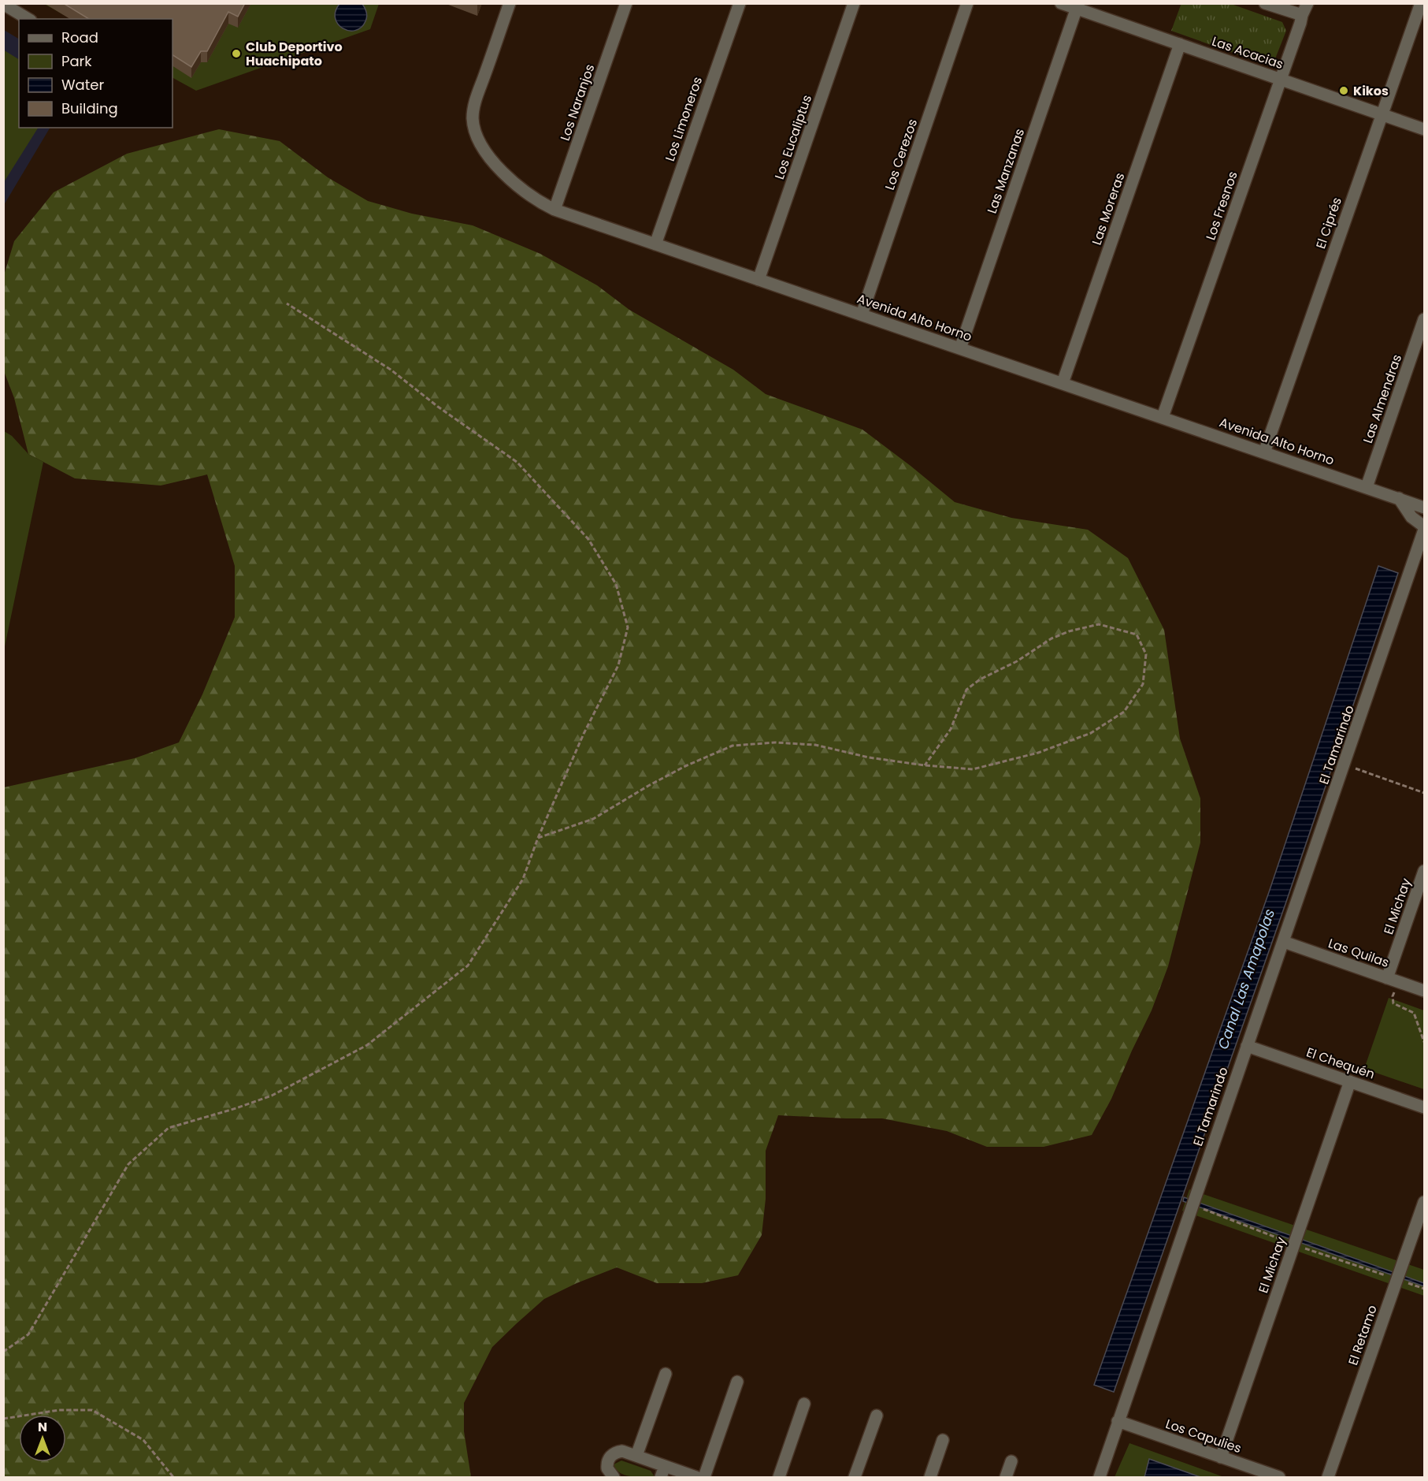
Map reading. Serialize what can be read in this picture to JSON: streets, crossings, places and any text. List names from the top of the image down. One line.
{"streets":{"street":["Las Acacias","Los Naranjos","Los Limoneros","Los Eucaliptus","Los Cerezos","Las Manzanas","Los Fresnos","Las Moreras","El Ciprés","Avenida Alto Horno","Las Almendras","El Tamarindo","El Michay","Las Quilas","El Chequén","El Retamo","Los Capulies"]},"crossings":[["Las Acacias","Las Manzanas"],["Las Acacias","Los Fresnos"],["Las Acacias","Las Moreras"],["Las Acacias","El Ciprés"],["Los Naranjos","Avenida Alto Horno"],["Los Limoneros","Avenida Alto Horno"],["Los Eucaliptus","Avenida Alto Horno"],["Los Cerezos","Avenida Alto Horno"],["Las Manzanas","Avenida Alto Horno"],["Los Fresnos","Avenida Alto Horno"],["Las Moreras","Avenida Alto Horno"],["El Ciprés","Avenida Alto Horno"],["Avenida Alto Horno","Las Almendras"],["El Tamarindo","Las Quilas"],["El Tamarindo","El Chequén"],["El Tamarindo","Los Capulies"],["El Michay","Las Quilas"],["El Michay","El Chequén"],["El Michay","Los Capulies"]],"water":["Canal Las Amapolas"],"places":["Club Deportivo Huachipato","Kikos"],"legend":["Road","Park","Water","Building"],"north":"top"}
